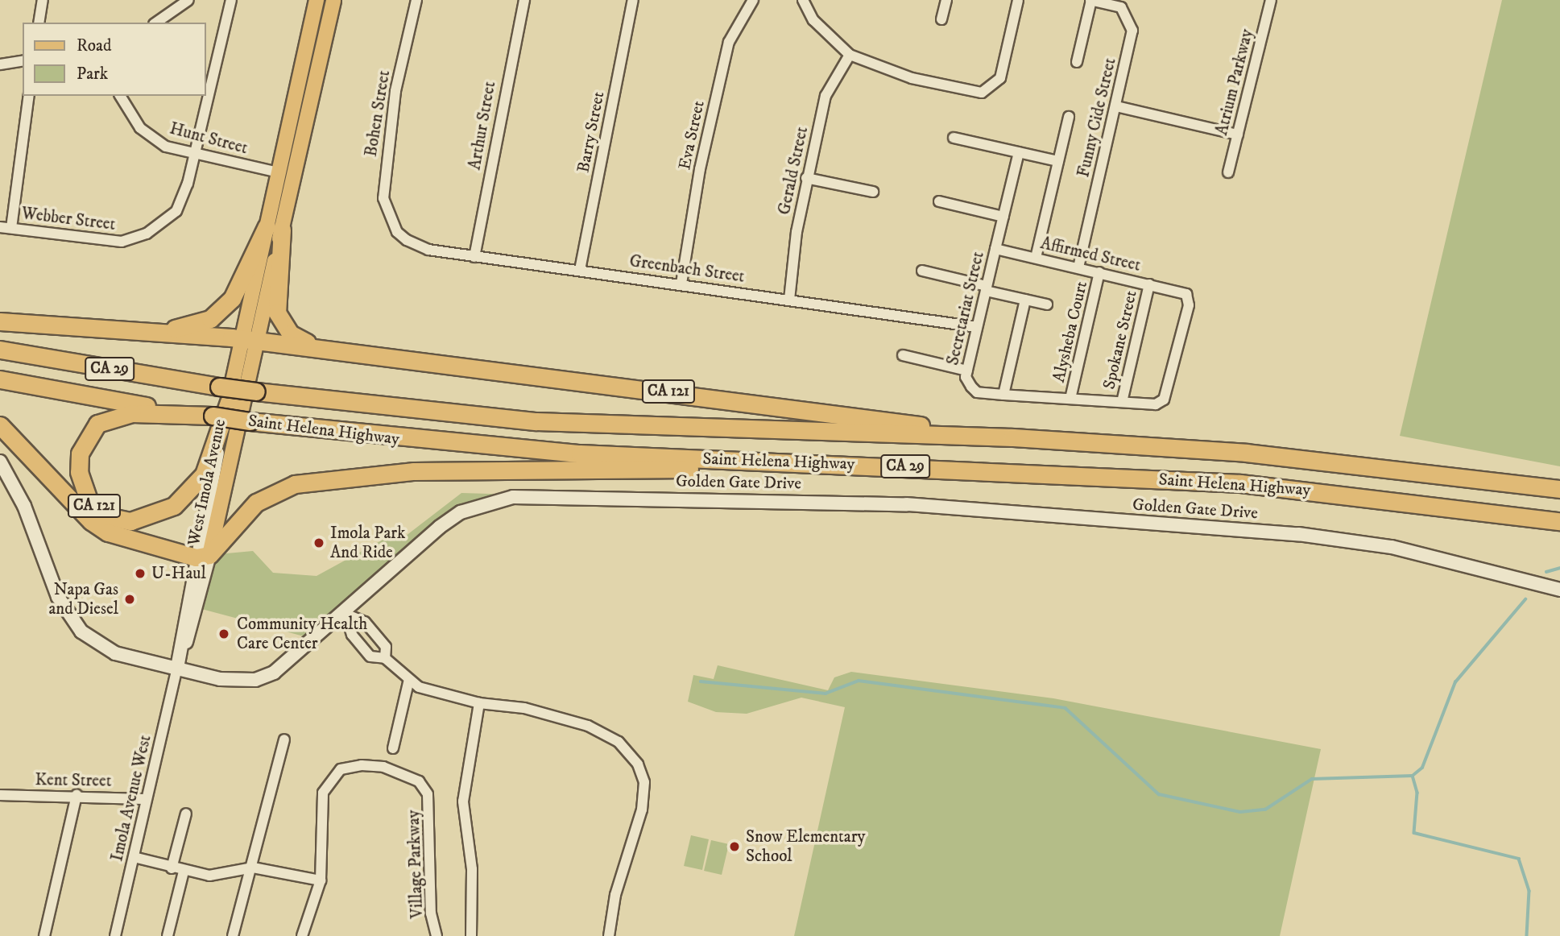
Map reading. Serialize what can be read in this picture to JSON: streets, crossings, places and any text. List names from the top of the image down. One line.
{"streets":{"highway":["CA 29","CA 121","Saint Helena Highway"],"main road":["West Imola Avenue"],"street":["Atrium Parkway","Bohen Street","Funny Cide Street","Arthur Street","Barry Street","Eva Street","Hunt Street","Gerald Street","Webber Street","Affirmed Street","Greenbach Street","Secretariat Street","Alysheba Court","Spokane Street","Golden Gate Drive","Kent Street","Imola Avenue West","Village Parkway"]},"crossings":[["Bohen Street","Greenbach Street"],["Funny Cide Street","Affirmed Street"],["Arthur Street","Greenbach Street"],["Barry Street","Greenbach Street"],["Eva Street","Greenbach Street"],["Hunt Street","Webber Street"],["Hunt Street","West Imola Avenue"],["Gerald Street","Greenbach Street"],["Affirmed Street","Secretariat Street"],["Affirmed Street","Alysheba Court"],["Affirmed Street","Spokane Street"],["Greenbach Street","Secretariat Street"],["Secretariat Street","Alysheba Court"],["Secretariat Street","Spokane Street"],["CA 121","Saint Helena Highway"],["CA 121","West Imola Avenue"],["West Imola Avenue","Golden Gate Drive"],["West Imola Avenue","Imola Avenue West"],["Golden Gate Drive","Imola Avenue West"],["Kent Street","Imola Avenue West"]],"places":["Imola Park And Ride","U-Haul","Napa Gas and Diesel","Community Health Care Center","Snow Elementary School"],"legend":["Road","Park"]}
